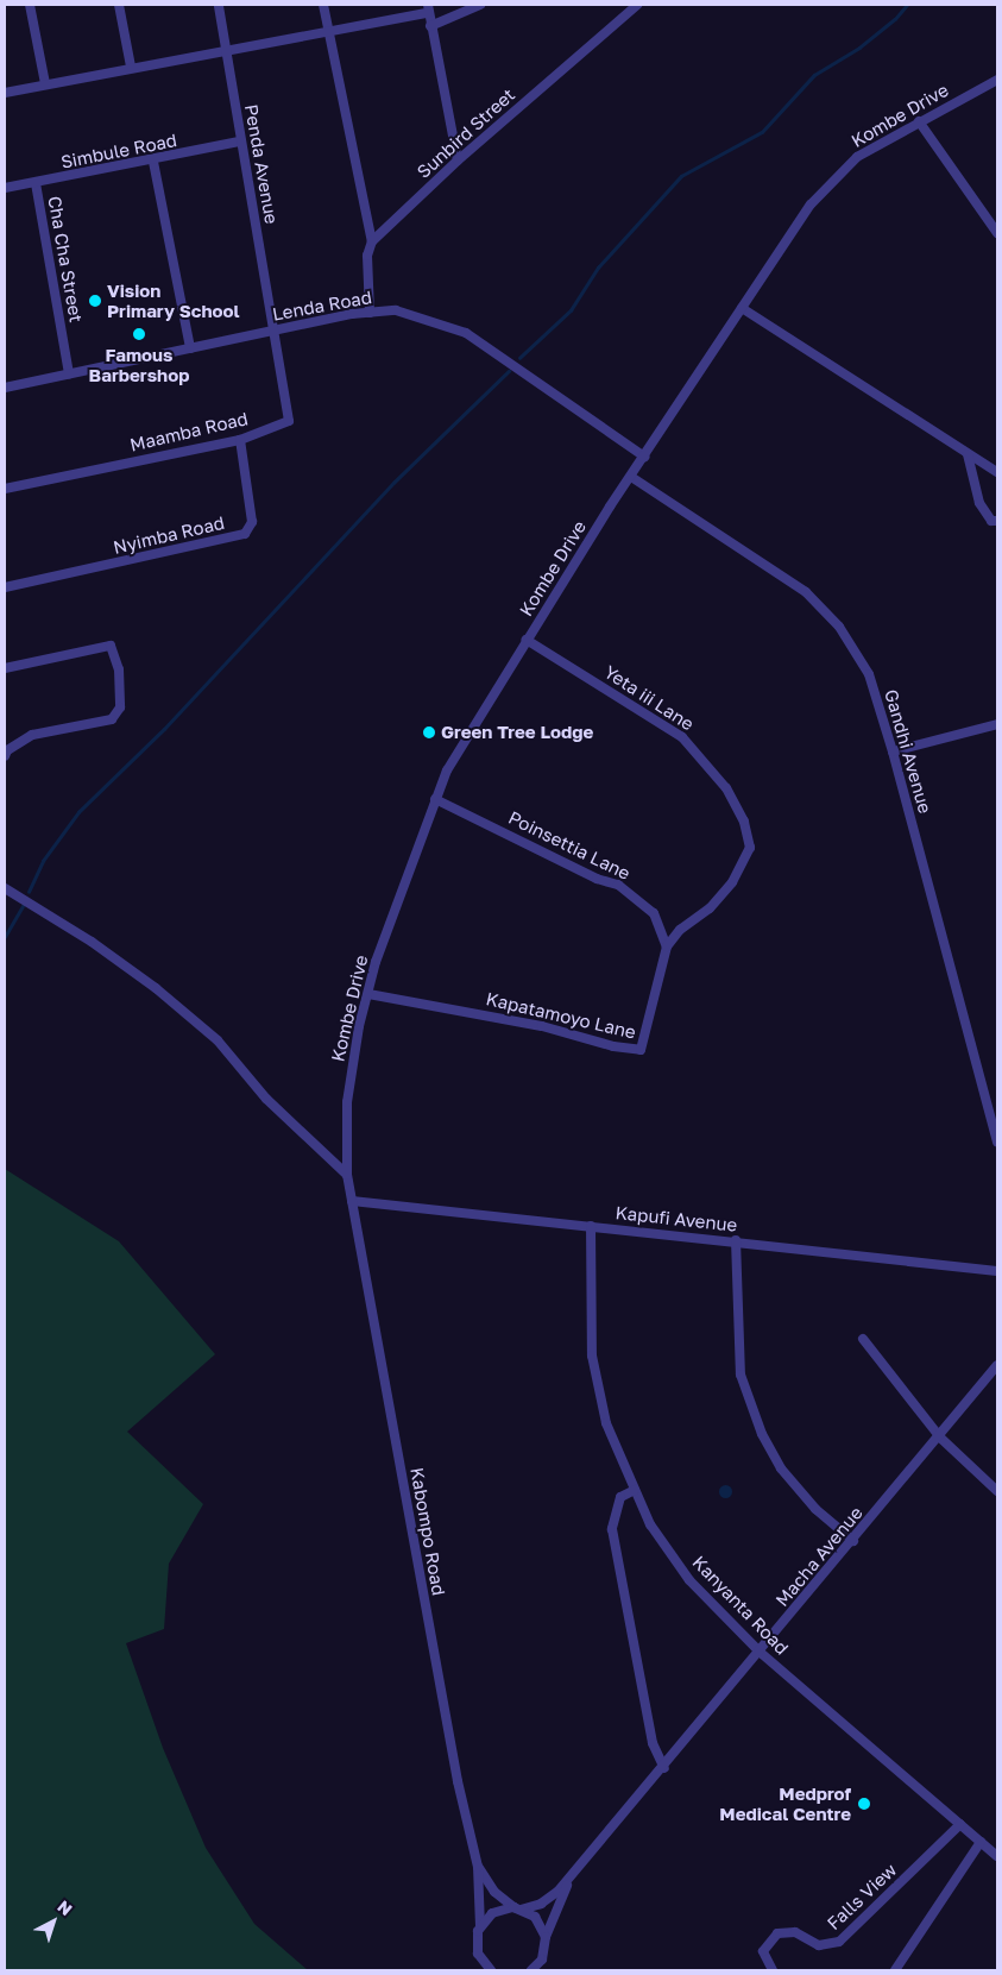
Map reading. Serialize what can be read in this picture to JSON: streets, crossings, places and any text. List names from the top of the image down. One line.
{"streets":{"street":["Kombe Drive","Sunbird Street","Simbule Road","Penda Avenue","Cha Cha Street","Lenda Road","Maamba Road","Nyimba Road","Yeta iii Lane","Gandhi Avenue","Poinsettia Lane","Kapatamoyo Lane","Kapufi Avenue","Kabompo Road","Macha Avenue","Kanyanta Road","Falls View"]},"crossings":[["Kombe Drive","Lenda Road"],["Kombe Drive","Yeta iii Lane"],["Kombe Drive","Gandhi Avenue"],["Kombe Drive","Poinsettia Lane"],["Kombe Drive","Kapatamoyo Lane"],["Kombe Drive","Kapufi Avenue"],["Kombe Drive","Kabompo Road"],["Simbule Road","Penda Avenue"],["Simbule Road","Cha Cha Street"],["Penda Avenue","Lenda Road"],["Penda Avenue","Maamba Road"],["Cha Cha Street","Lenda Road"],["Lenda Road","Maamba Road"],["Maamba Road","Nyimba Road"],["Yeta iii Lane","Poinsettia Lane"],["Yeta iii Lane","Kapatamoyo Lane"],["Poinsettia Lane","Kapatamoyo Lane"],["Kapufi Avenue","Kabompo Road"],["Kapufi Avenue","Kanyanta Road"],["Kabompo Road","Macha Avenue"],["Macha Avenue","Kanyanta Road"],["Kanyanta Road","Falls View"]],"places":["Vision Primary School","Famous Barbershop","Green Tree Lodge","Medprof Medical Centre"],"north":"top right"}
